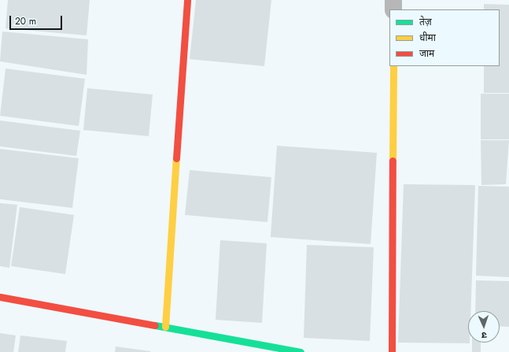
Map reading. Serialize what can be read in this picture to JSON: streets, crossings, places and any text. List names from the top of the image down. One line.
{"legend":["तेज़","धीमा","जाम"],"scale_bar":"20 m","north":"bottom"}
